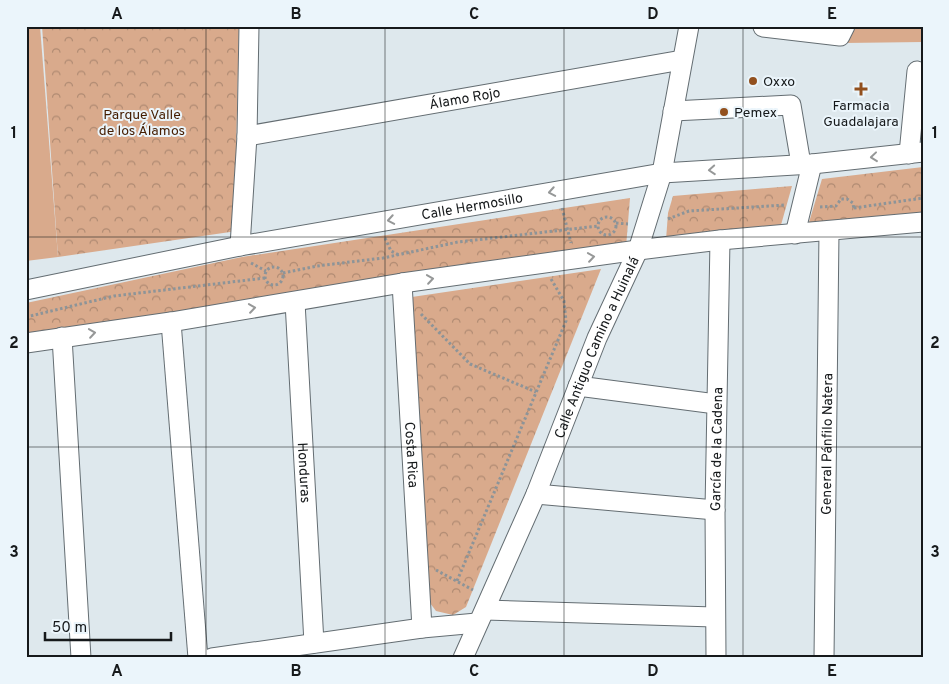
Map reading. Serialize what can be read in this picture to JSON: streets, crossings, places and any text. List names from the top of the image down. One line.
{"streets":{"street":["Álamo Rojo","Calle Hermosillo","Calle Antiguo Camino a Huinalá","General Pánfilo Natera","García de la Cadena","Costa Rica","Honduras"]},"crossings":[["Álamo Rojo","Calle Antiguo Camino a Huinalá"],["Calle Hermosillo","Calle Antiguo Camino a Huinalá"]],"parks":["Parque Valle de los Álamos"],"places":{"other":["Oxxo","Pemex"],"health":["Farmacia Guadalajara"]},"scale_bar":"50 m","grid":{"columns":["A","B","C","D","E"],"rows":["1","2","3"]}}
